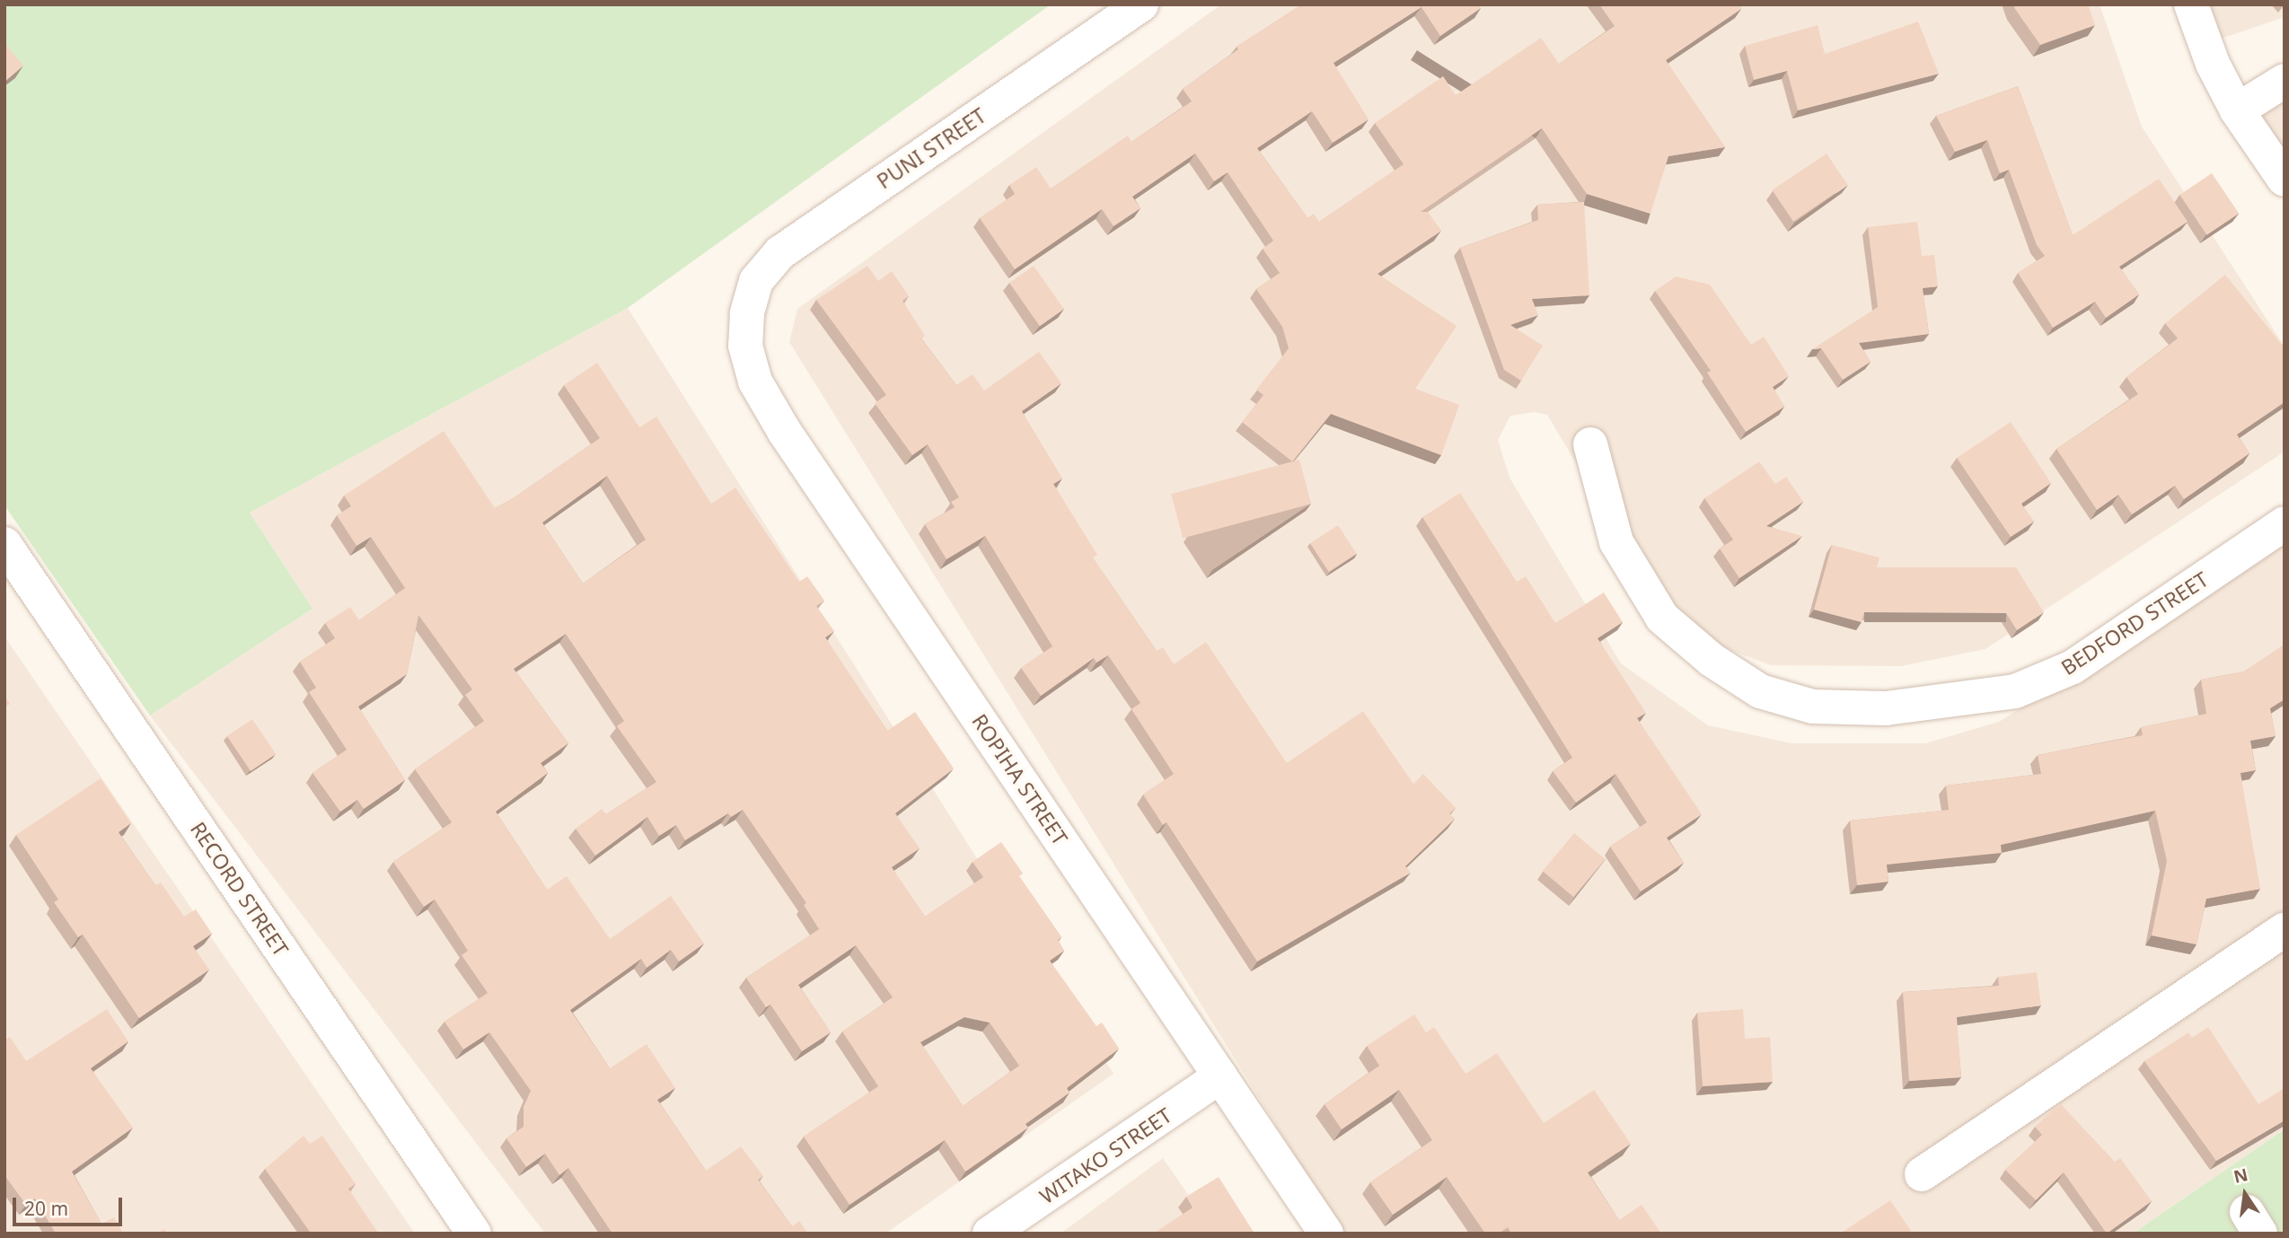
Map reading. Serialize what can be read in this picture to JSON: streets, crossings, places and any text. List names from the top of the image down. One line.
{"streets":{"street":["PUNI STREET","BEDFORD STREET","ROPIHA STREET","RECORD STREET","WITAKO STREET"]},"crossings":[["PUNI STREET","ROPIHA STREET"],["ROPIHA STREET","WITAKO STREET"]],"scale_bar":"20 m","north":"top"}
